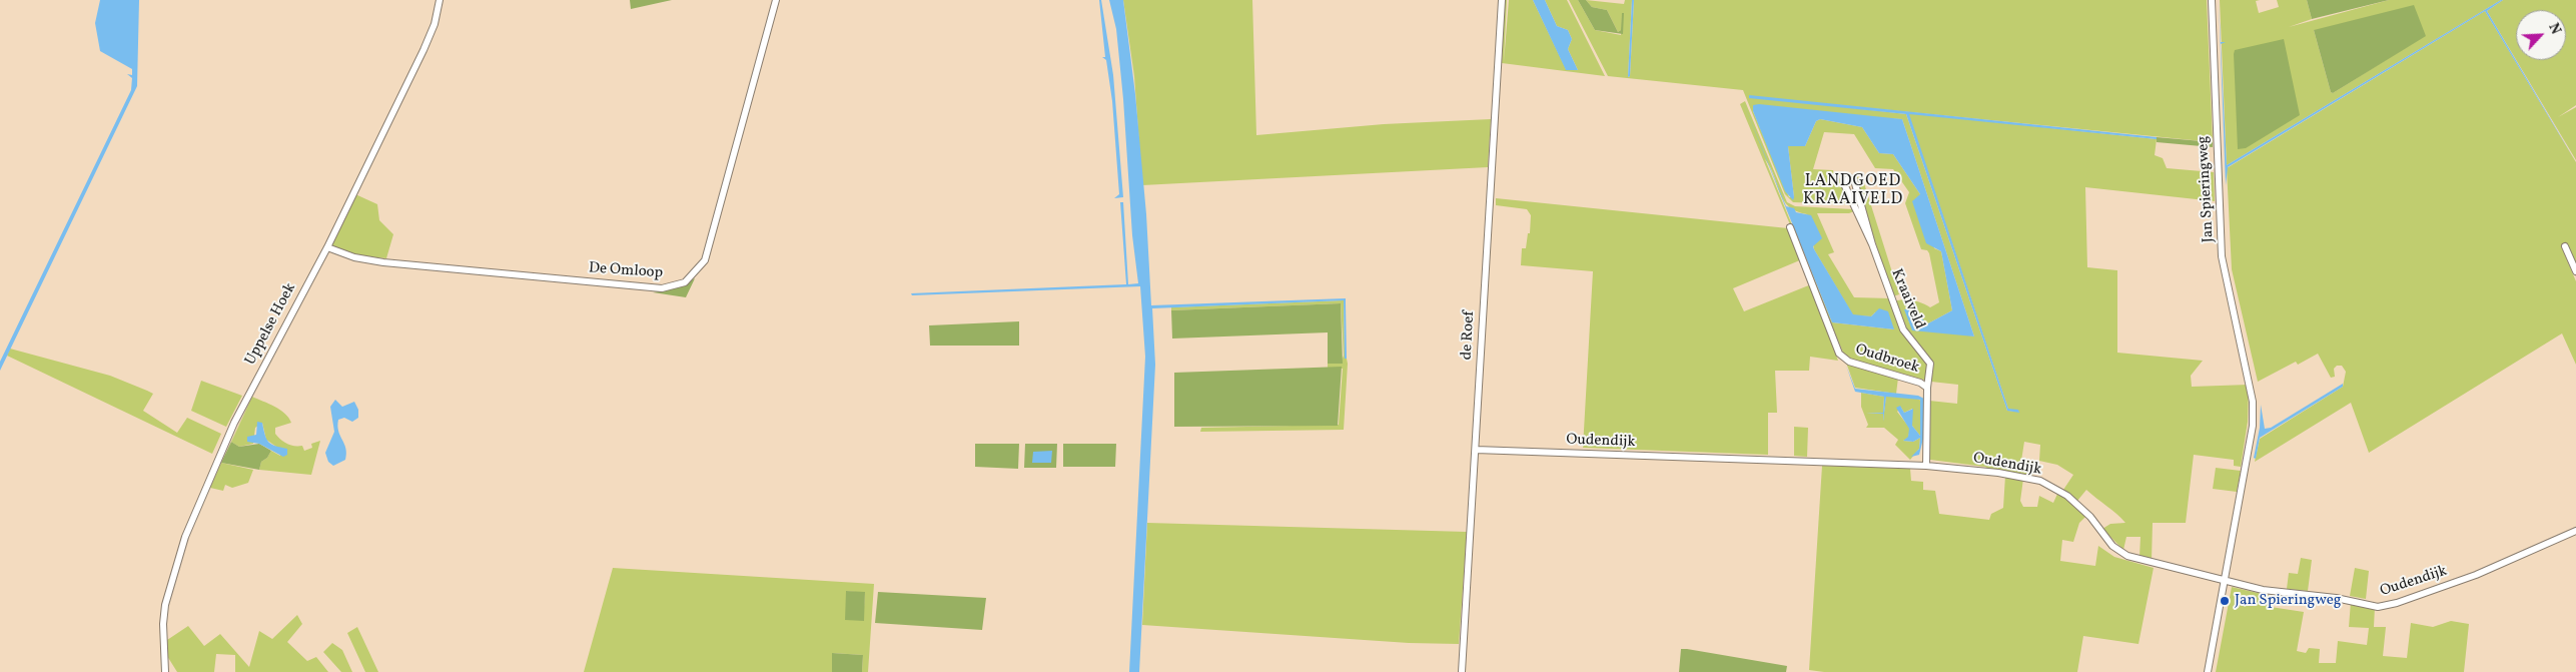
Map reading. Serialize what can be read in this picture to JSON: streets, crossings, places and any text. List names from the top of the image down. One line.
{"streets":{"street":["Jan Spieringweg","De Omloop","Kraaiveld","Uppelse Hoek","de Roef","Oudbroek","Oudendijk"]},"crossings":[["Jan Spieringweg","Oudendijk"],["De Omloop","Uppelse Hoek"],["Kraaiveld","Oudbroek"],["de Roef","Oudendijk"],["Oudbroek","Oudendijk"]],"districts":["LANDGOED KRAAIVELD"],"places":["Jan Spieringweg"],"north":"top right"}
